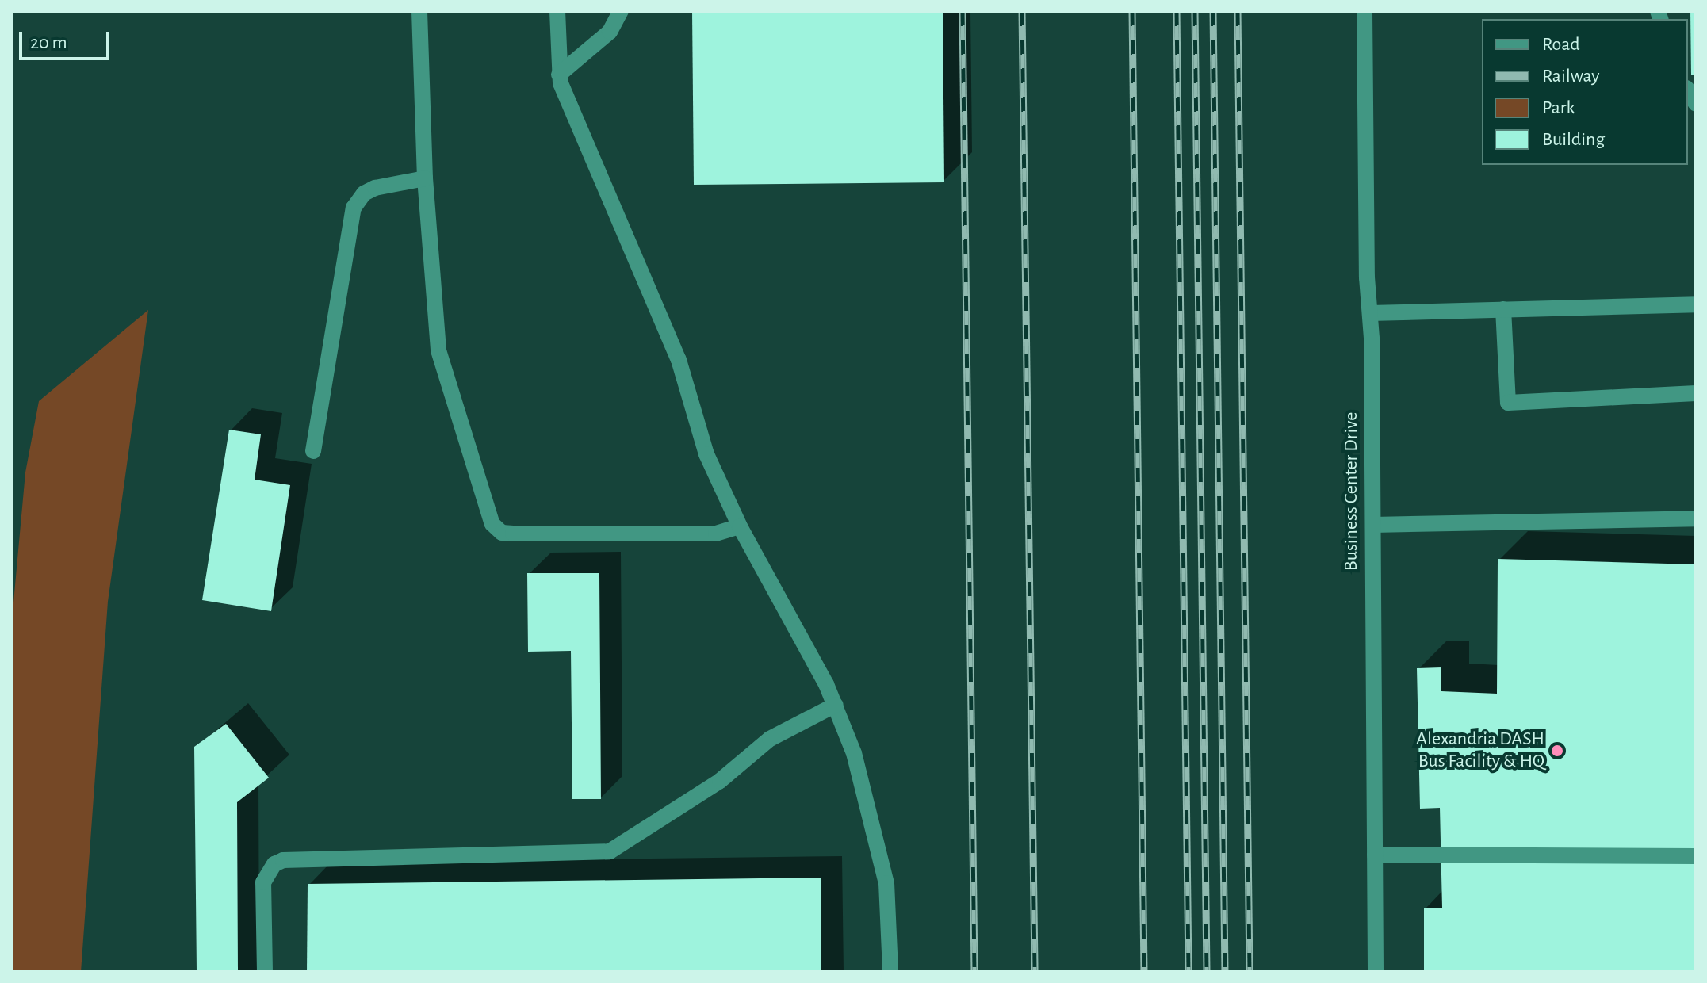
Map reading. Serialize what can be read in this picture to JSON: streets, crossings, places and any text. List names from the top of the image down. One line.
{"streets":{"street":["Business Center Drive"]},"places":["Alexandria DASH Bus Facility & HQ"],"legend":["Road","Railway","Park","Building"],"scale_bar":"20 m"}
